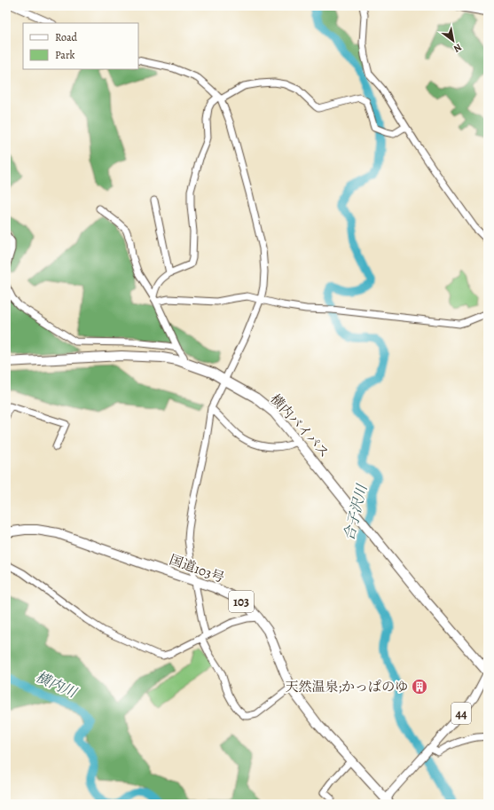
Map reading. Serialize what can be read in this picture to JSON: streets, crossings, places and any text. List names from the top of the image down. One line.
{"streets":{"highway":["横内バイパス","国道103号","103"],"main road":["44"]},"crossings":[["横内バイパス","44"],["国道103号","44"]],"water":["合子沢川","横内川"],"places":{"building":["天然温泉;かっぱのゆ"]},"legend":["Road","Park"],"north":"bottom right"}
